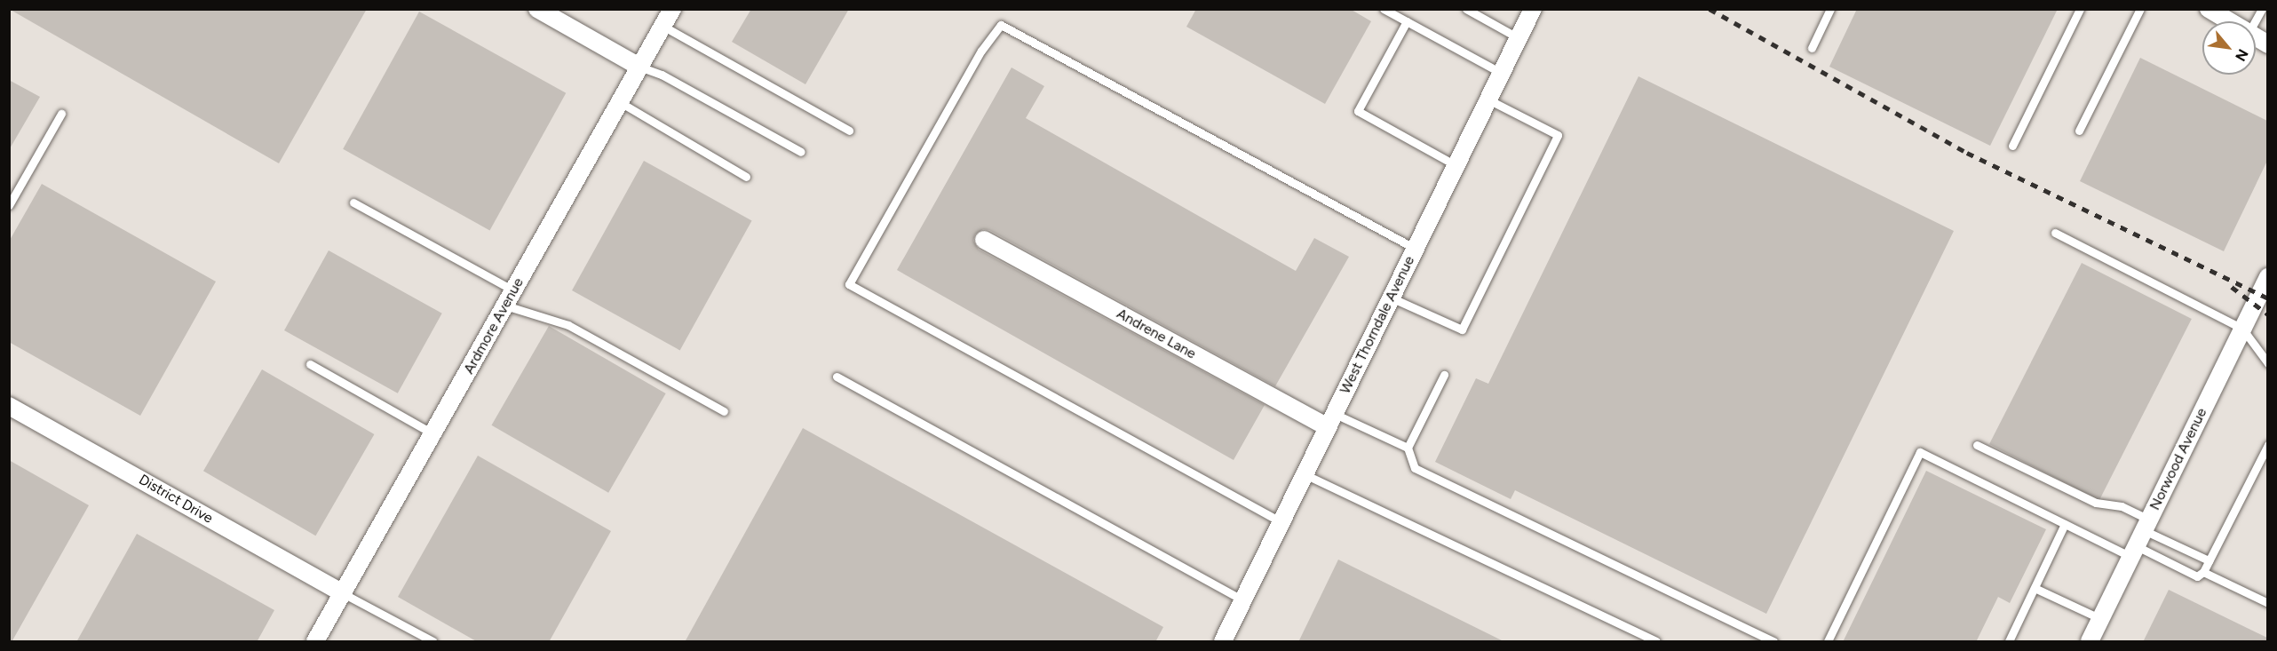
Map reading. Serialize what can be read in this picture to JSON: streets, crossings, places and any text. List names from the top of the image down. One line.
{"streets":{"street":["West Thorndale Avenue","Ardmore Avenue","Andrene Lane","Norwood Avenue","District Drive"]},"crossings":[["West Thorndale Avenue","Andrene Lane"],["Ardmore Avenue","District Drive"]],"north":"bottom right"}
